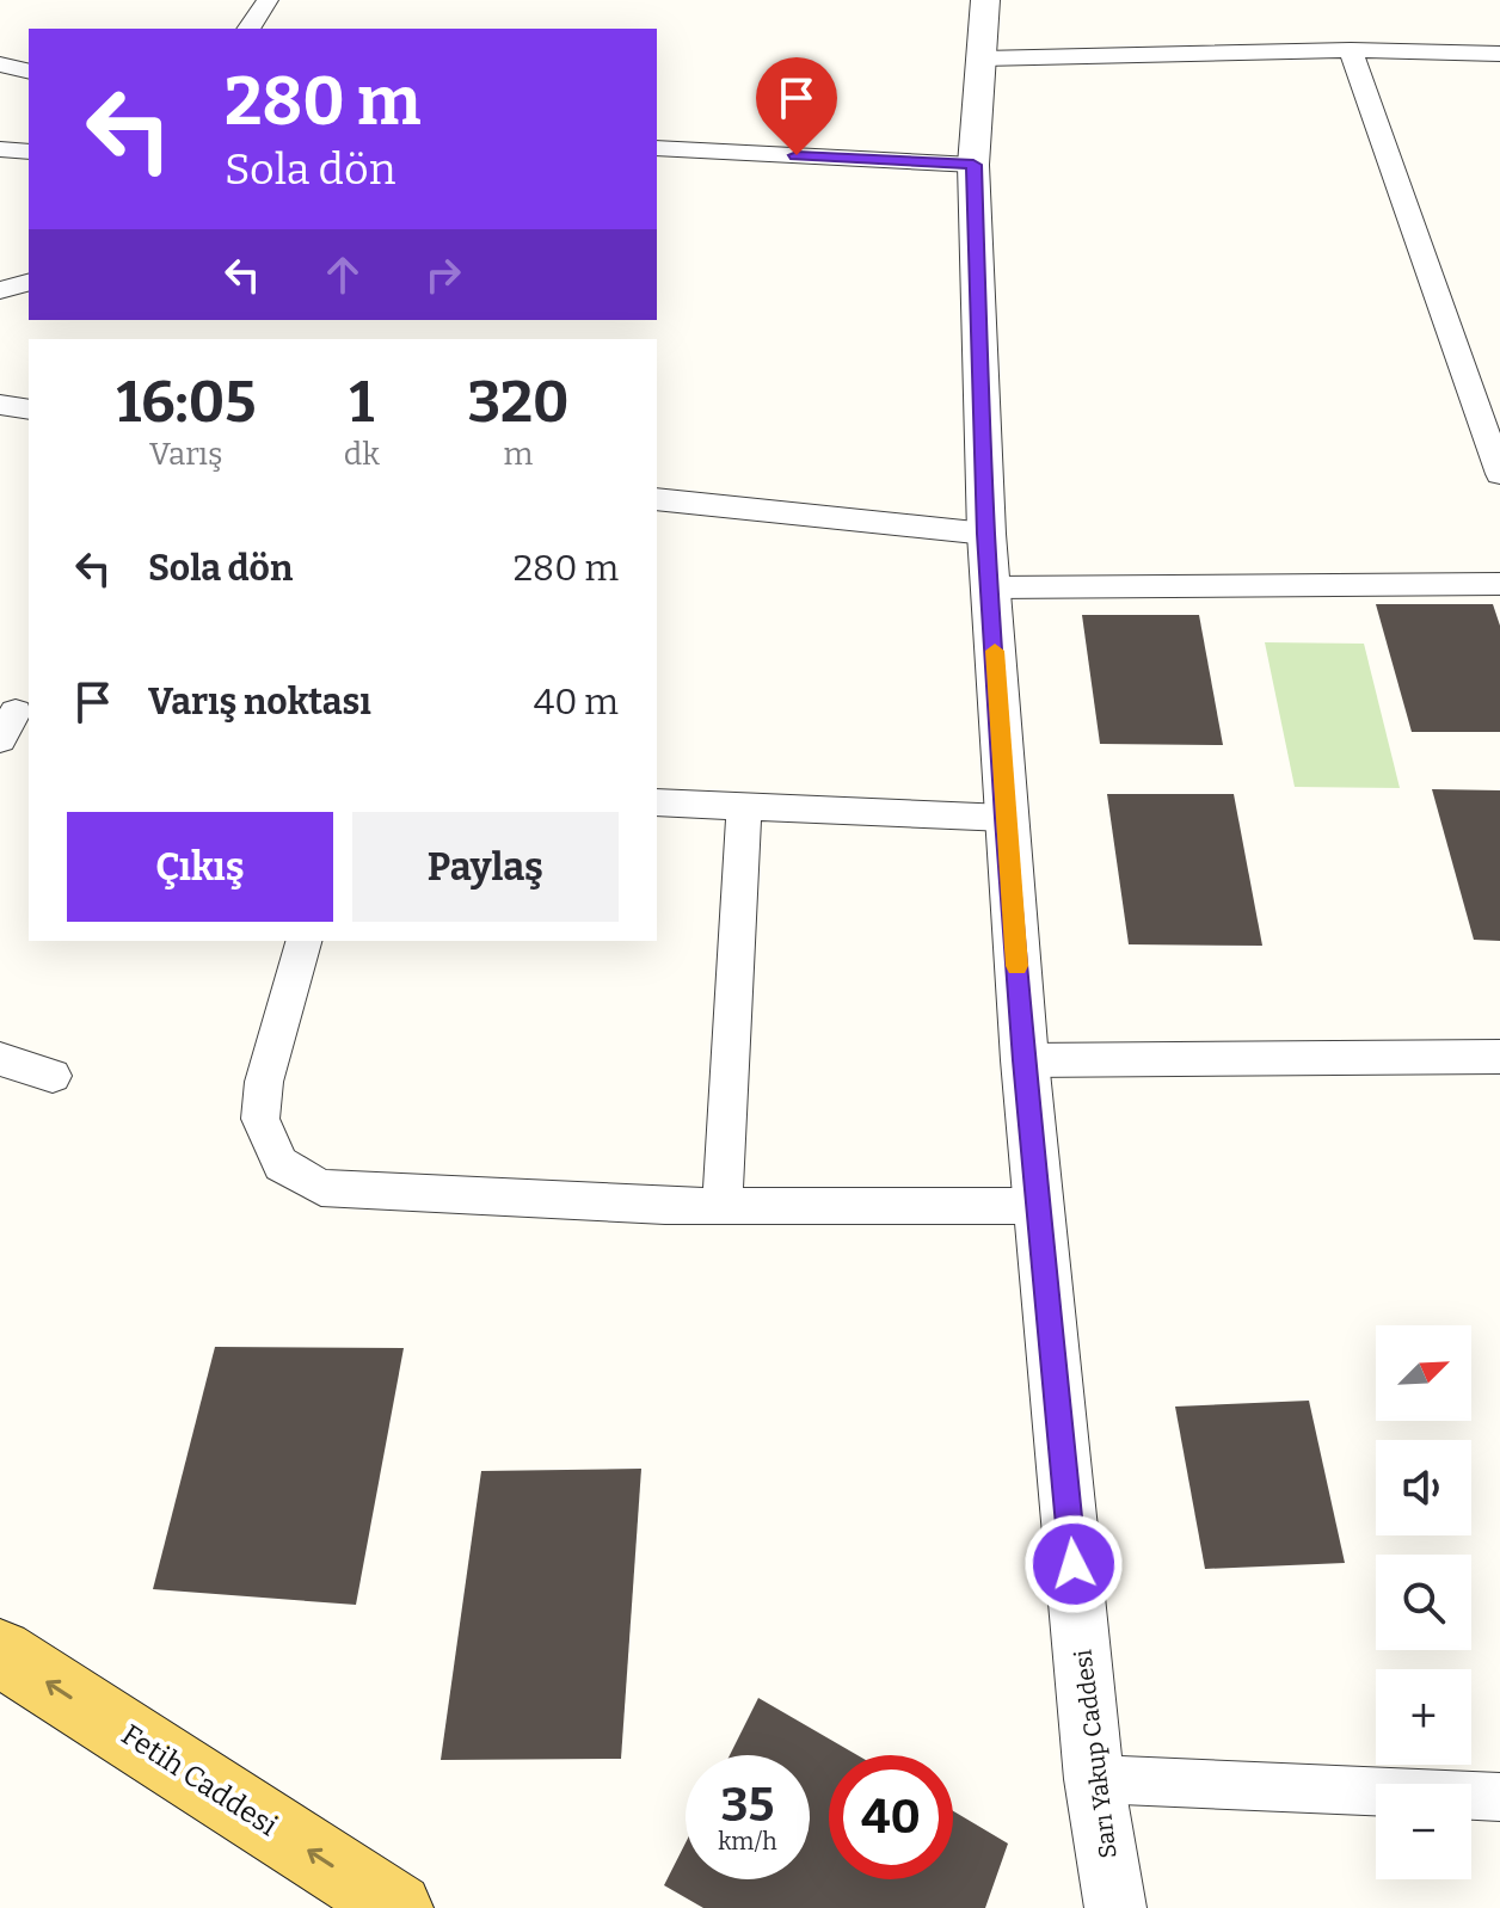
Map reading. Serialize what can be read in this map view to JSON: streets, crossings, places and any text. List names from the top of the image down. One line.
{"streets":{"main road":["Fetih Caddesi"],"street":["Sarı Yakup Caddesi"]},"one_way":["Fetih Caddesi"],"north":"top right","page":{"turn":["280 m","Sola dön"],"eta":["16:05","Varış","1","dk","320","m"],"list":[{"name":"Sola dön","value":"280 m"},{"name":"Varış noktası","value":"40 m"}],"buttons":["Çıkış","Paylaş"],"map_buttons":["+","−"],"speed":"35 km/h","limit":"40"}}
